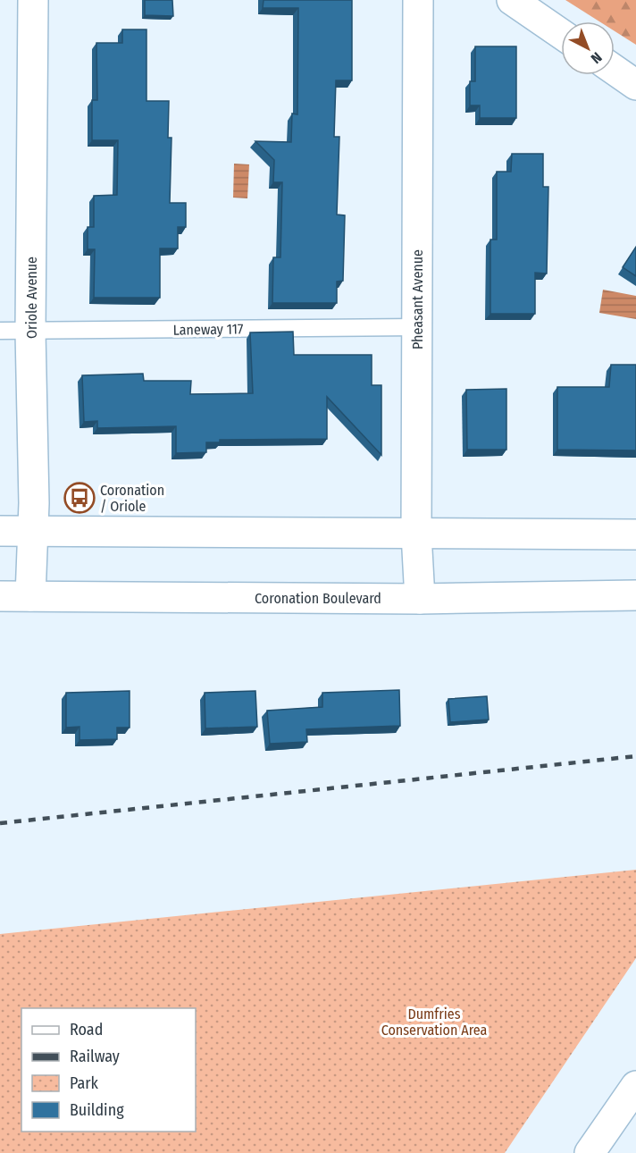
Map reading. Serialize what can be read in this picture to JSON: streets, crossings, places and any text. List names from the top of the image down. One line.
{"streets":{"street":["Oriole Avenue","Pheasant Avenue","Coronation Boulevard"],"lane":["Laneway 117"]},"crossings":[["Oriole Avenue","Laneway 117"],["Oriole Avenue","Coronation Boulevard"],["Pheasant Avenue","Laneway 117"],["Pheasant Avenue","Coronation Boulevard"]],"parks":["Dumfries Conservation Area"],"places":{"bus stop":["Coronation / Oriole"]},"legend":["Road","Railway","Park","Building"],"north":"bottom right"}
